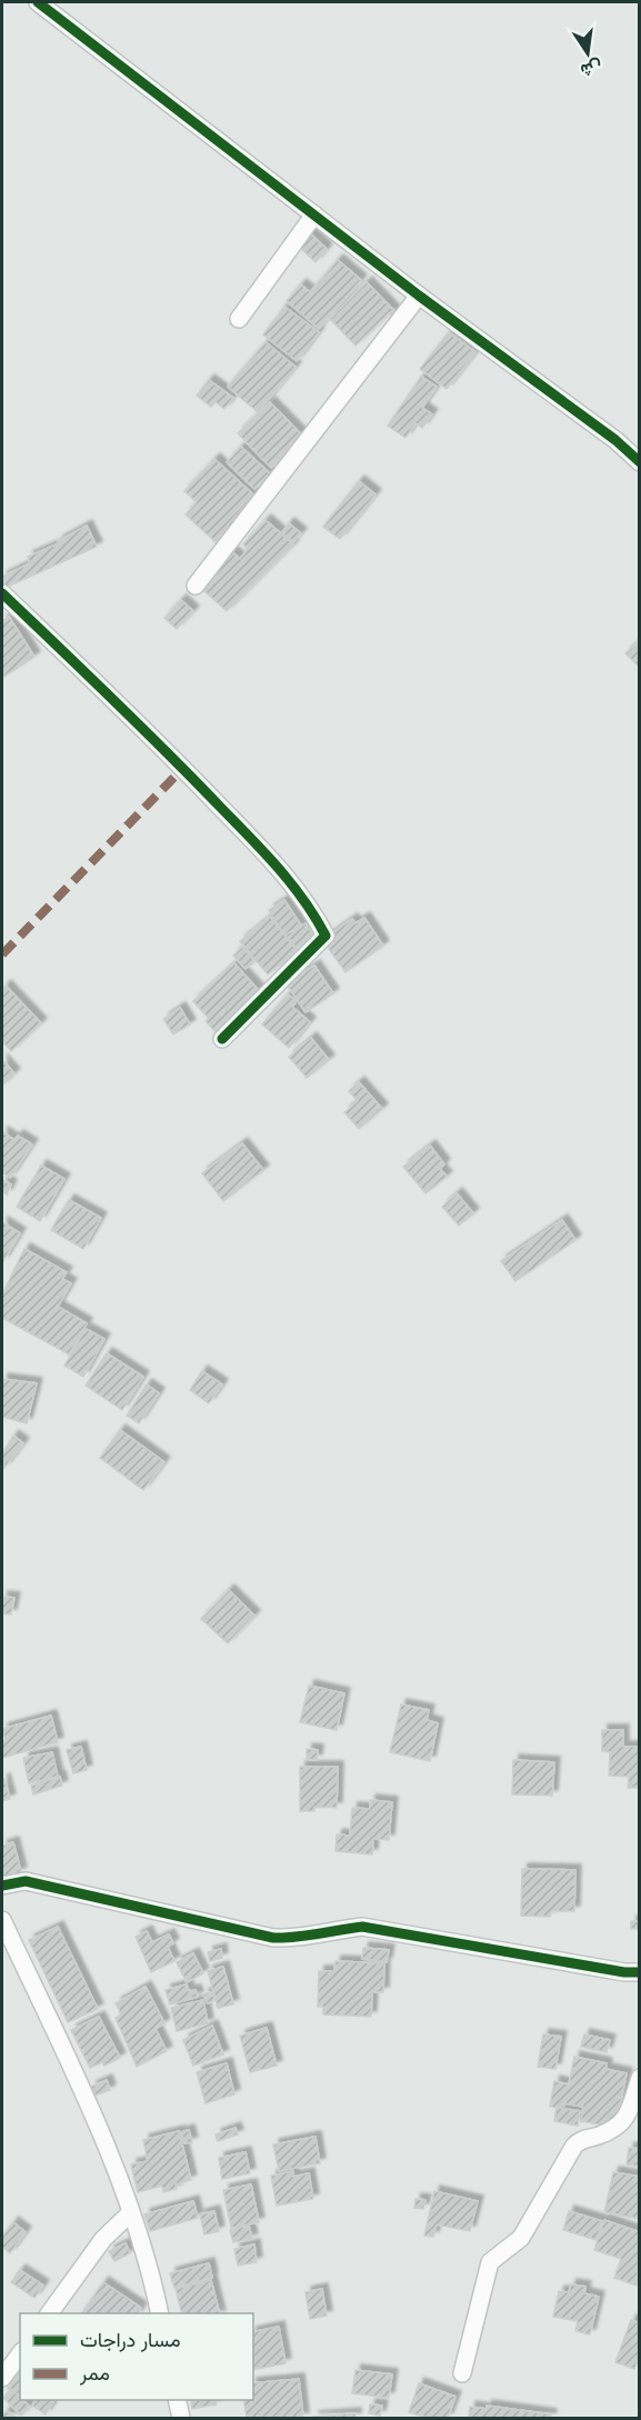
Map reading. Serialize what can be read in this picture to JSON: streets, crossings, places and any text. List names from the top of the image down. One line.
{"legend":["مسار دراجات","ممر"],"north":"bottom"}
